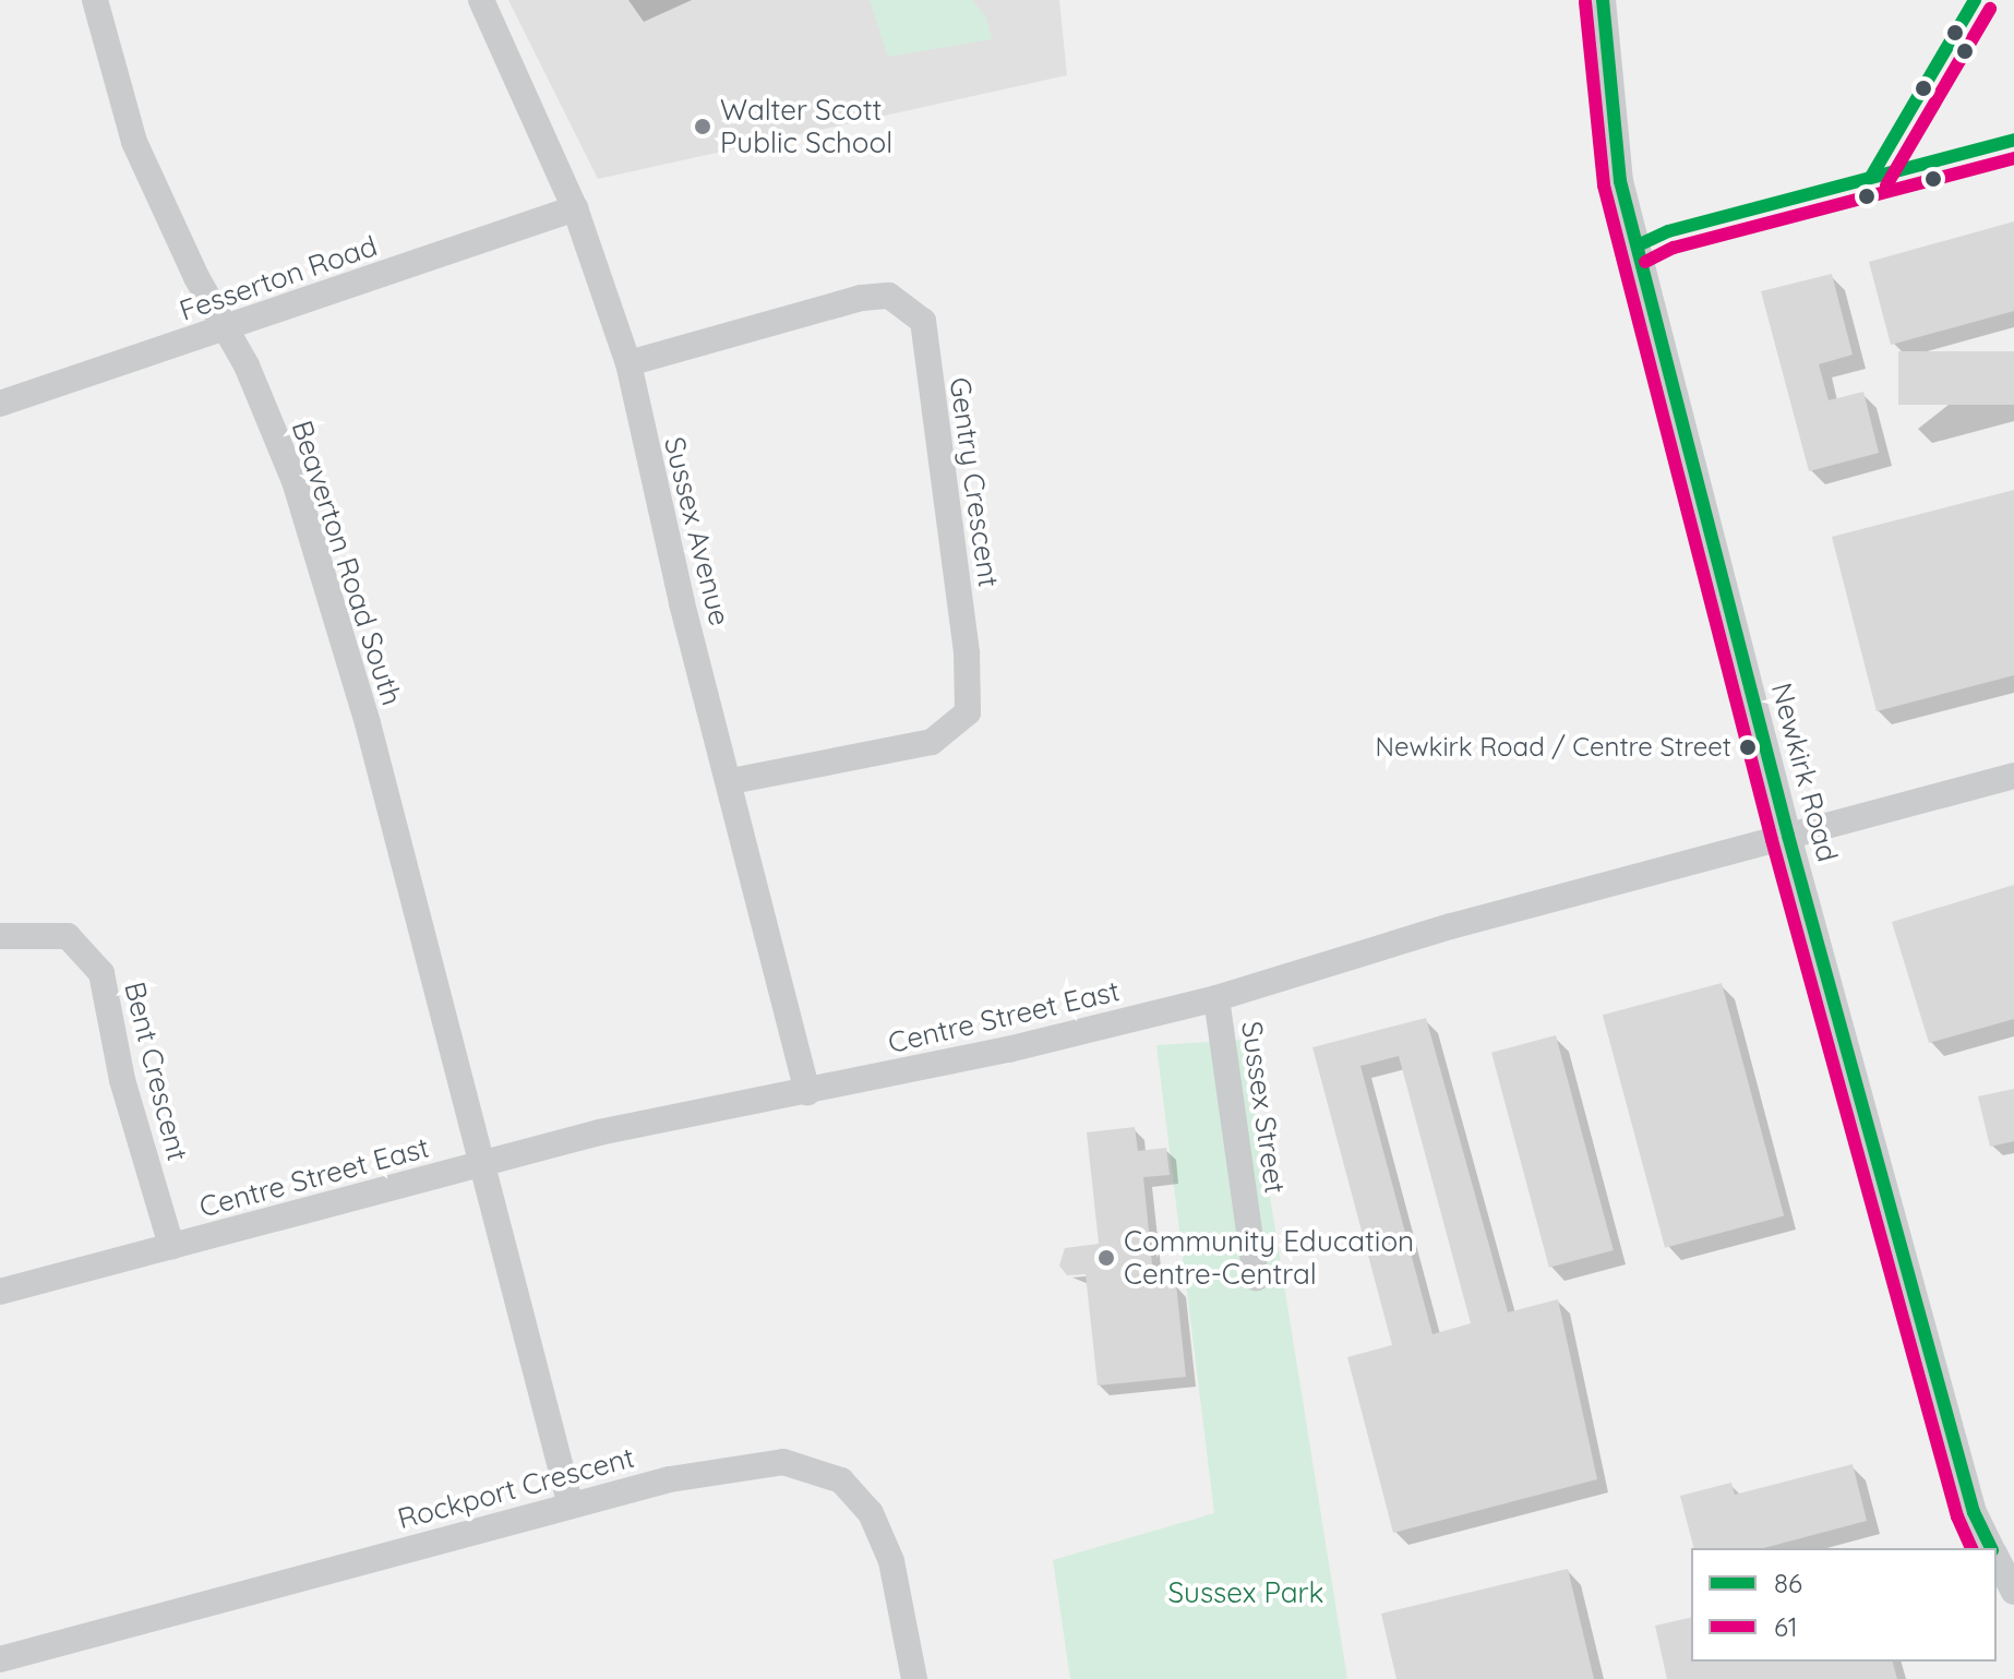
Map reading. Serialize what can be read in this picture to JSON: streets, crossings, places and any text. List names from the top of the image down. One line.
{"streets":{"street":["Fesserton Road","Gentry Crescent","Sussex Avenue","Beaverton Road South","Newkirk Road","Centre Street East","Bent Crescent","Sussex Street","Rockport Crescent"]},"crossings":[["Fesserton Road","Sussex Avenue"],["Fesserton Road","Beaverton Road South"],["Gentry Crescent","Sussex Avenue"],["Sussex Avenue","Centre Street East"],["Beaverton Road South","Centre Street East"],["Beaverton Road South","Rockport Crescent"],["Newkirk Road","Centre Street East"],["Centre Street East","Bent Crescent"],["Centre Street East","Sussex Street"]],"parks":["Sussex Park"],"places":["Walter Scott Public School","Newkirk Road / Centre Street","Community Education Centre-Central"],"lines":["transit line 86","transit line 61"],"legend":["86","61"]}
